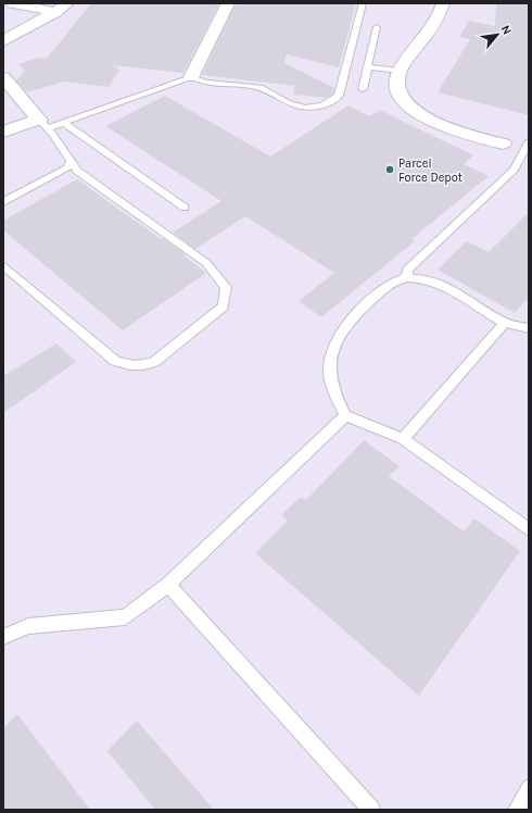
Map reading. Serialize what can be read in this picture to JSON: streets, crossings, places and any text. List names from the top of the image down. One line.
{"places":["Parcel Force Depot"],"north":"top right"}
